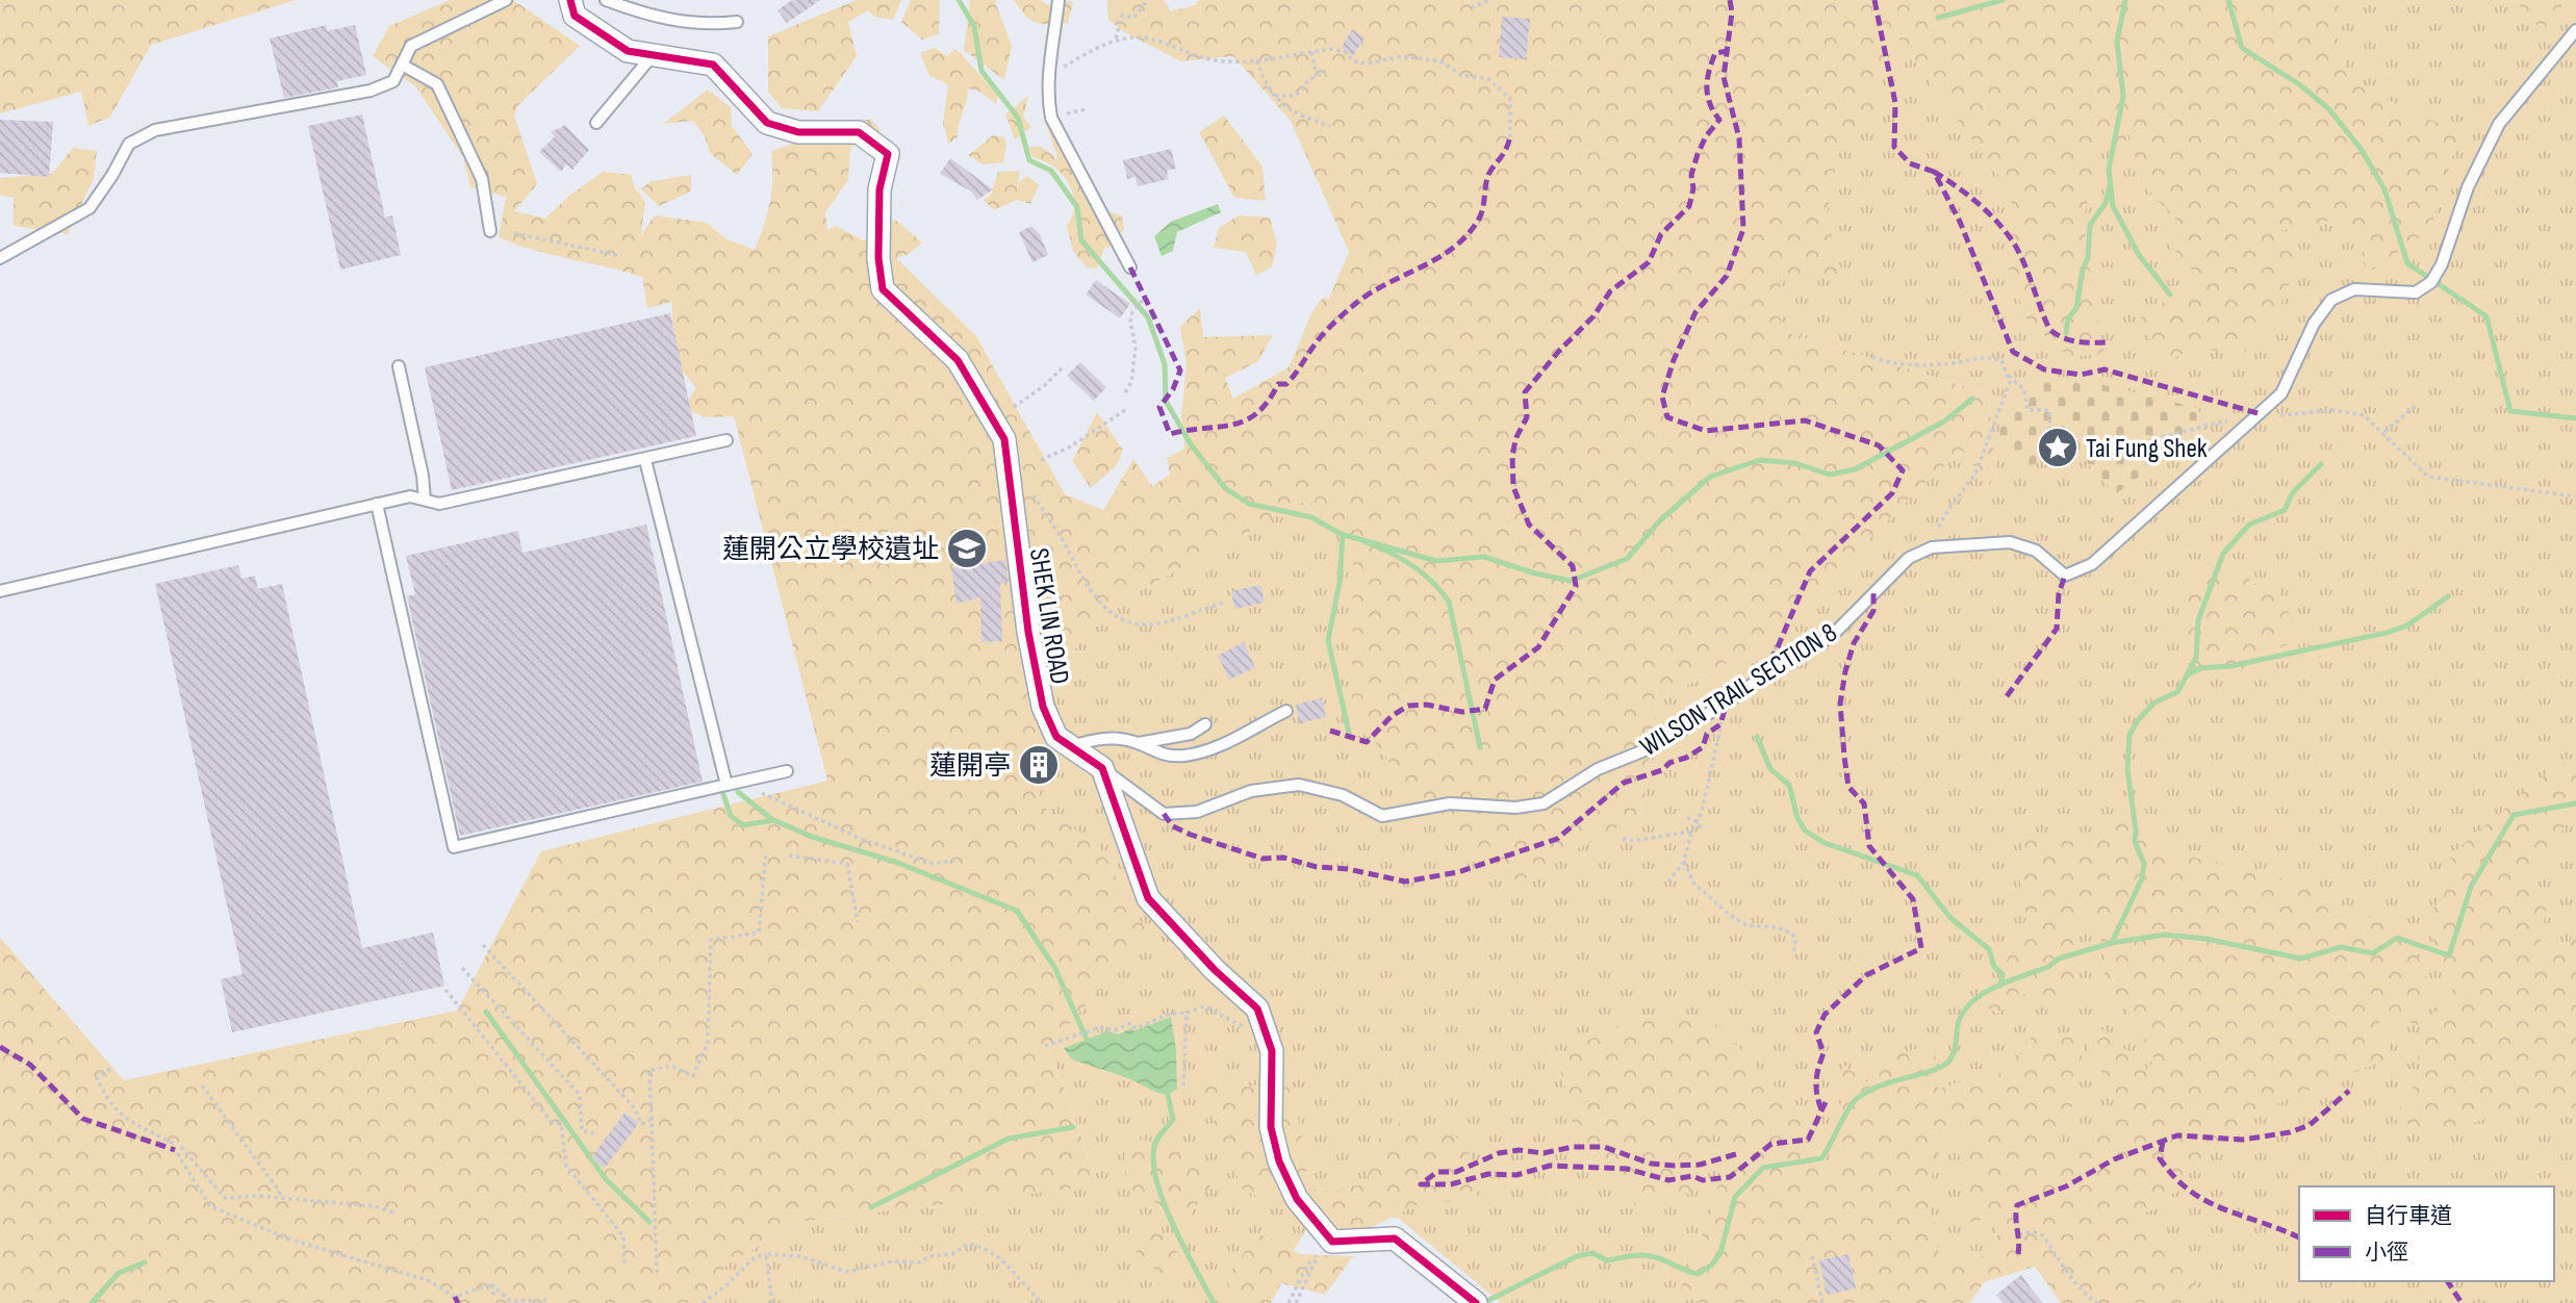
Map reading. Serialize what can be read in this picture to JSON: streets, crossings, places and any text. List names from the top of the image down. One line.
{"streets":{"street":["SHEK LIN ROAD"],"lane":["WILSON TRAIL SECTION 8"]},"crossings":[["SHEK LIN ROAD","WILSON TRAIL SECTION 8"]],"places":{"place":["Tai Fung Shek"],"school or university":["蓮開公立學校遺址"],"building":["蓮開亭"]},"legend":["自行車道","小徑"]}
